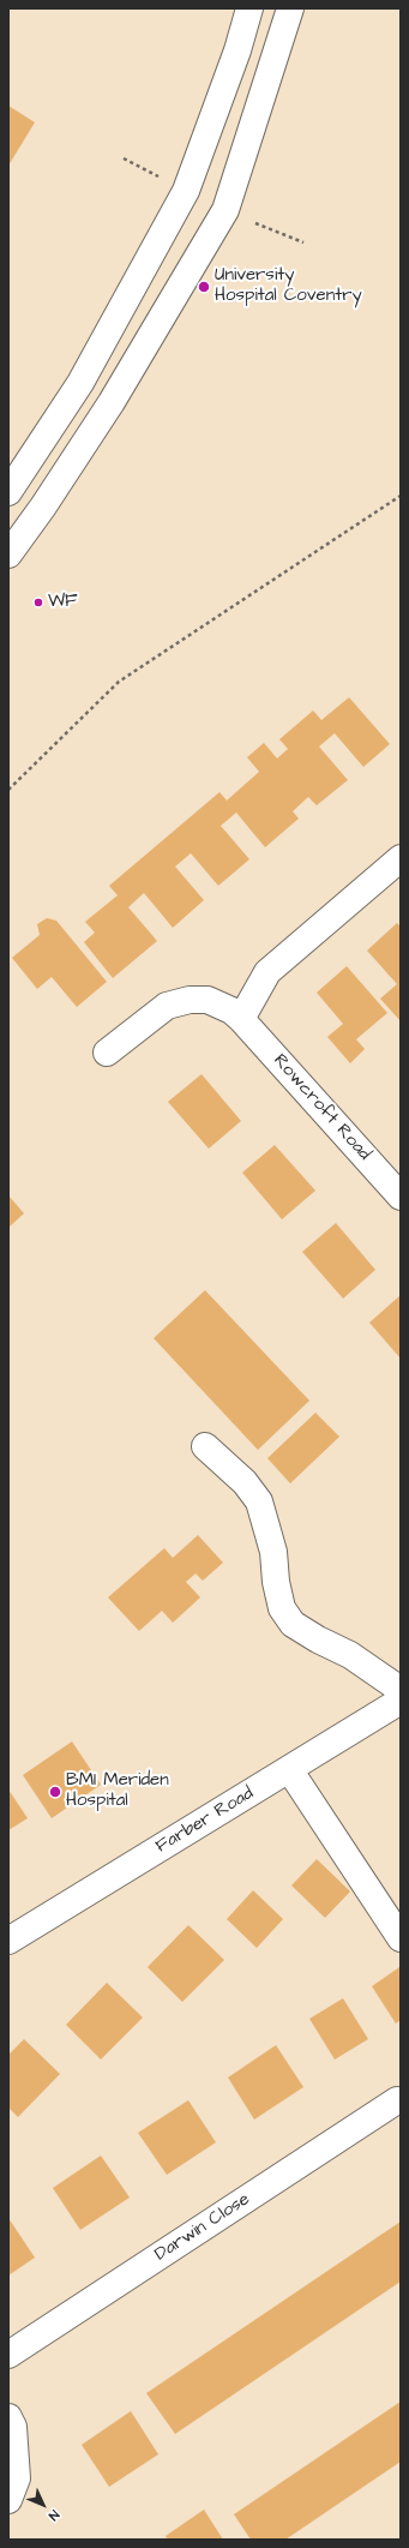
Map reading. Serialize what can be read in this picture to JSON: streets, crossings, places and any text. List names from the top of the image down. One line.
{"streets":{"street":["Rowcroft Road","Farber Road","Darwin Close"]},"places":["University Hospital Coventry","WF","BMI Meriden Hospital"],"north":"bottom right"}
